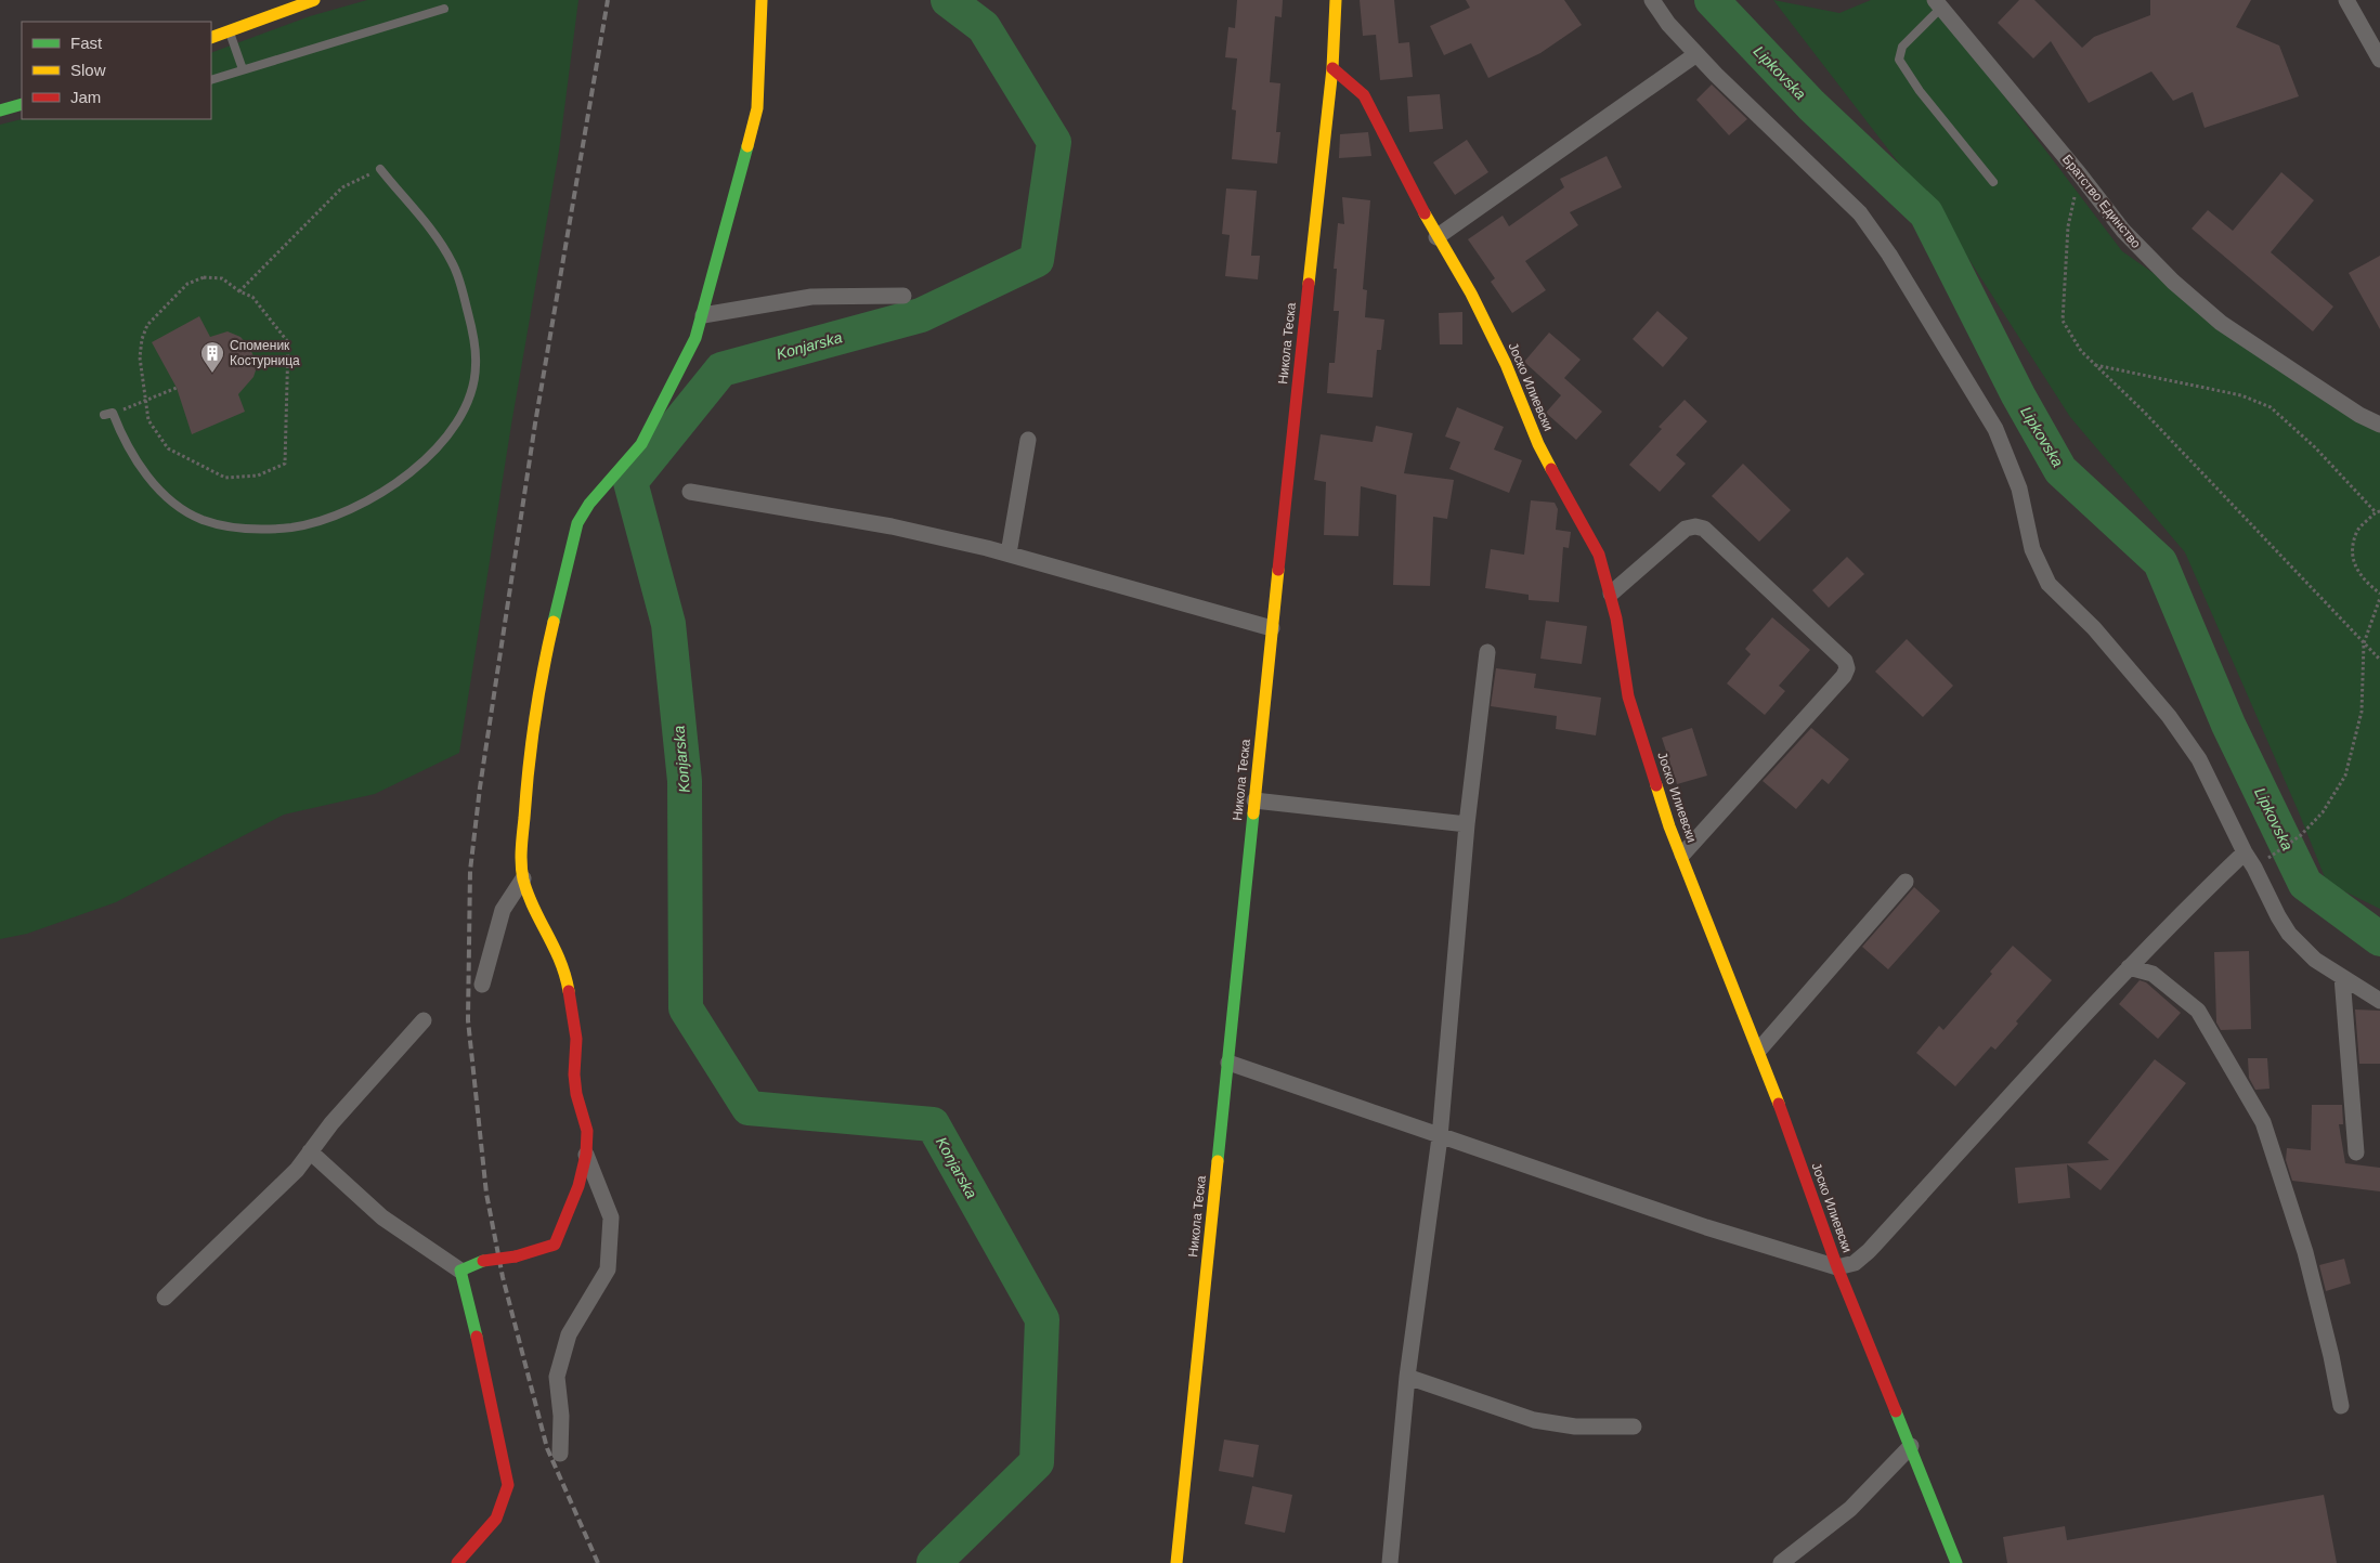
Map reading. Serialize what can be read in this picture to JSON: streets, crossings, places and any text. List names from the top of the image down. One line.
{"streets":{"street":["Братство Единство","Никола Теска","Јоско Илиевски"]},"crossings":[["Никола Теска","Јоско Илиевски"]],"water":["Lipkovska","Konjarska"],"places":{"building":["Споменик Костурница"]},"legend":["Fast","Slow","Jam"]}
